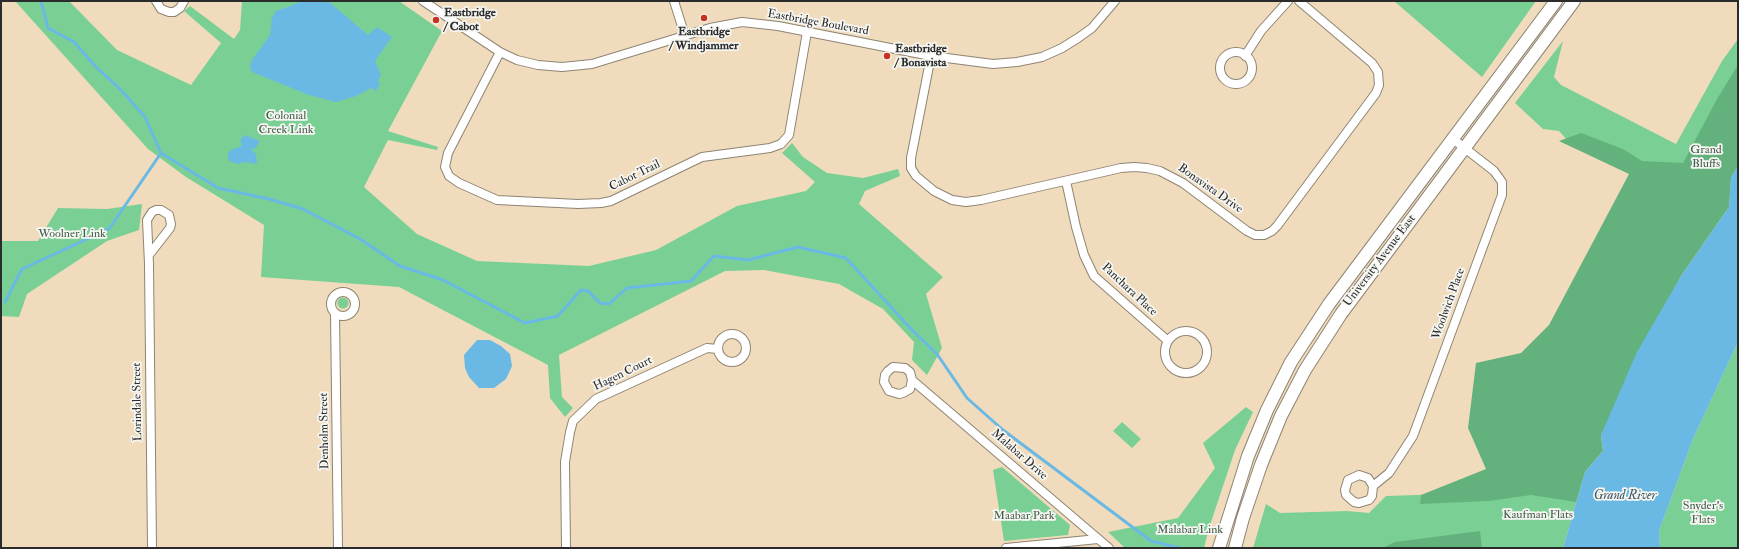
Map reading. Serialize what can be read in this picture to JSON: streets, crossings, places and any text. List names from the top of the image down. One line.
{"streets":{"main road":["University Avenue East"],"street":["Eastbridge Boulevard","Cabot Trail","Bonavista Drive","Panchara Place","Woolwich Place","Hagen Court","Lorindale Street","Denholm Street","Malabar Drive"]},"crossings":[["Eastbridge Boulevard","Cabot Trail"],["Eastbridge Boulevard","Bonavista Drive"],["Bonavista Drive","Panchara Place"],["University Avenue East","Woolwich Place"]],"water":["Grand River"],"parks":["Colonial Creek Link","Grand Bluffs","Woolner Link","Snyder's Flats","Kaufman Flats","Maabar Park","Malabar Link"],"places":["Eastbridge / Windjammer","Eastbridge / Cabot","Eastbridge / Bonavista"]}
